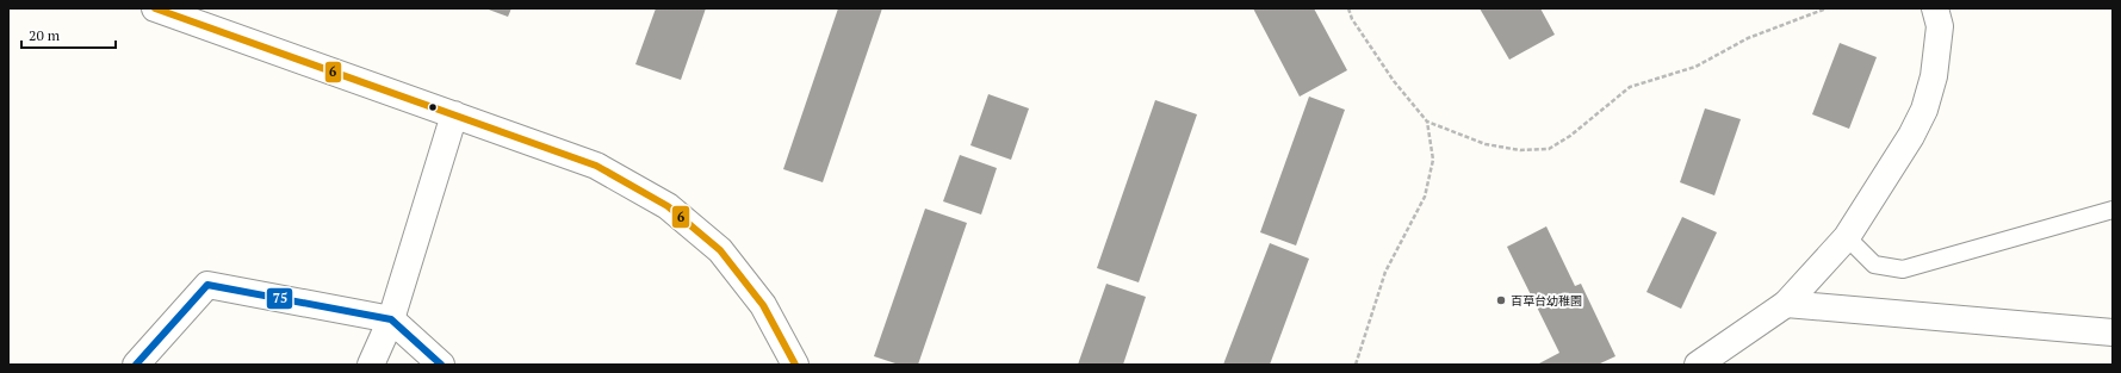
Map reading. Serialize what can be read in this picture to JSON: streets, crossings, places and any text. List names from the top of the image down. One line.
{"places":["百草台幼稚園"],"lines":["transit line 6","transit line 75"],"scale_bar":"20 m"}
